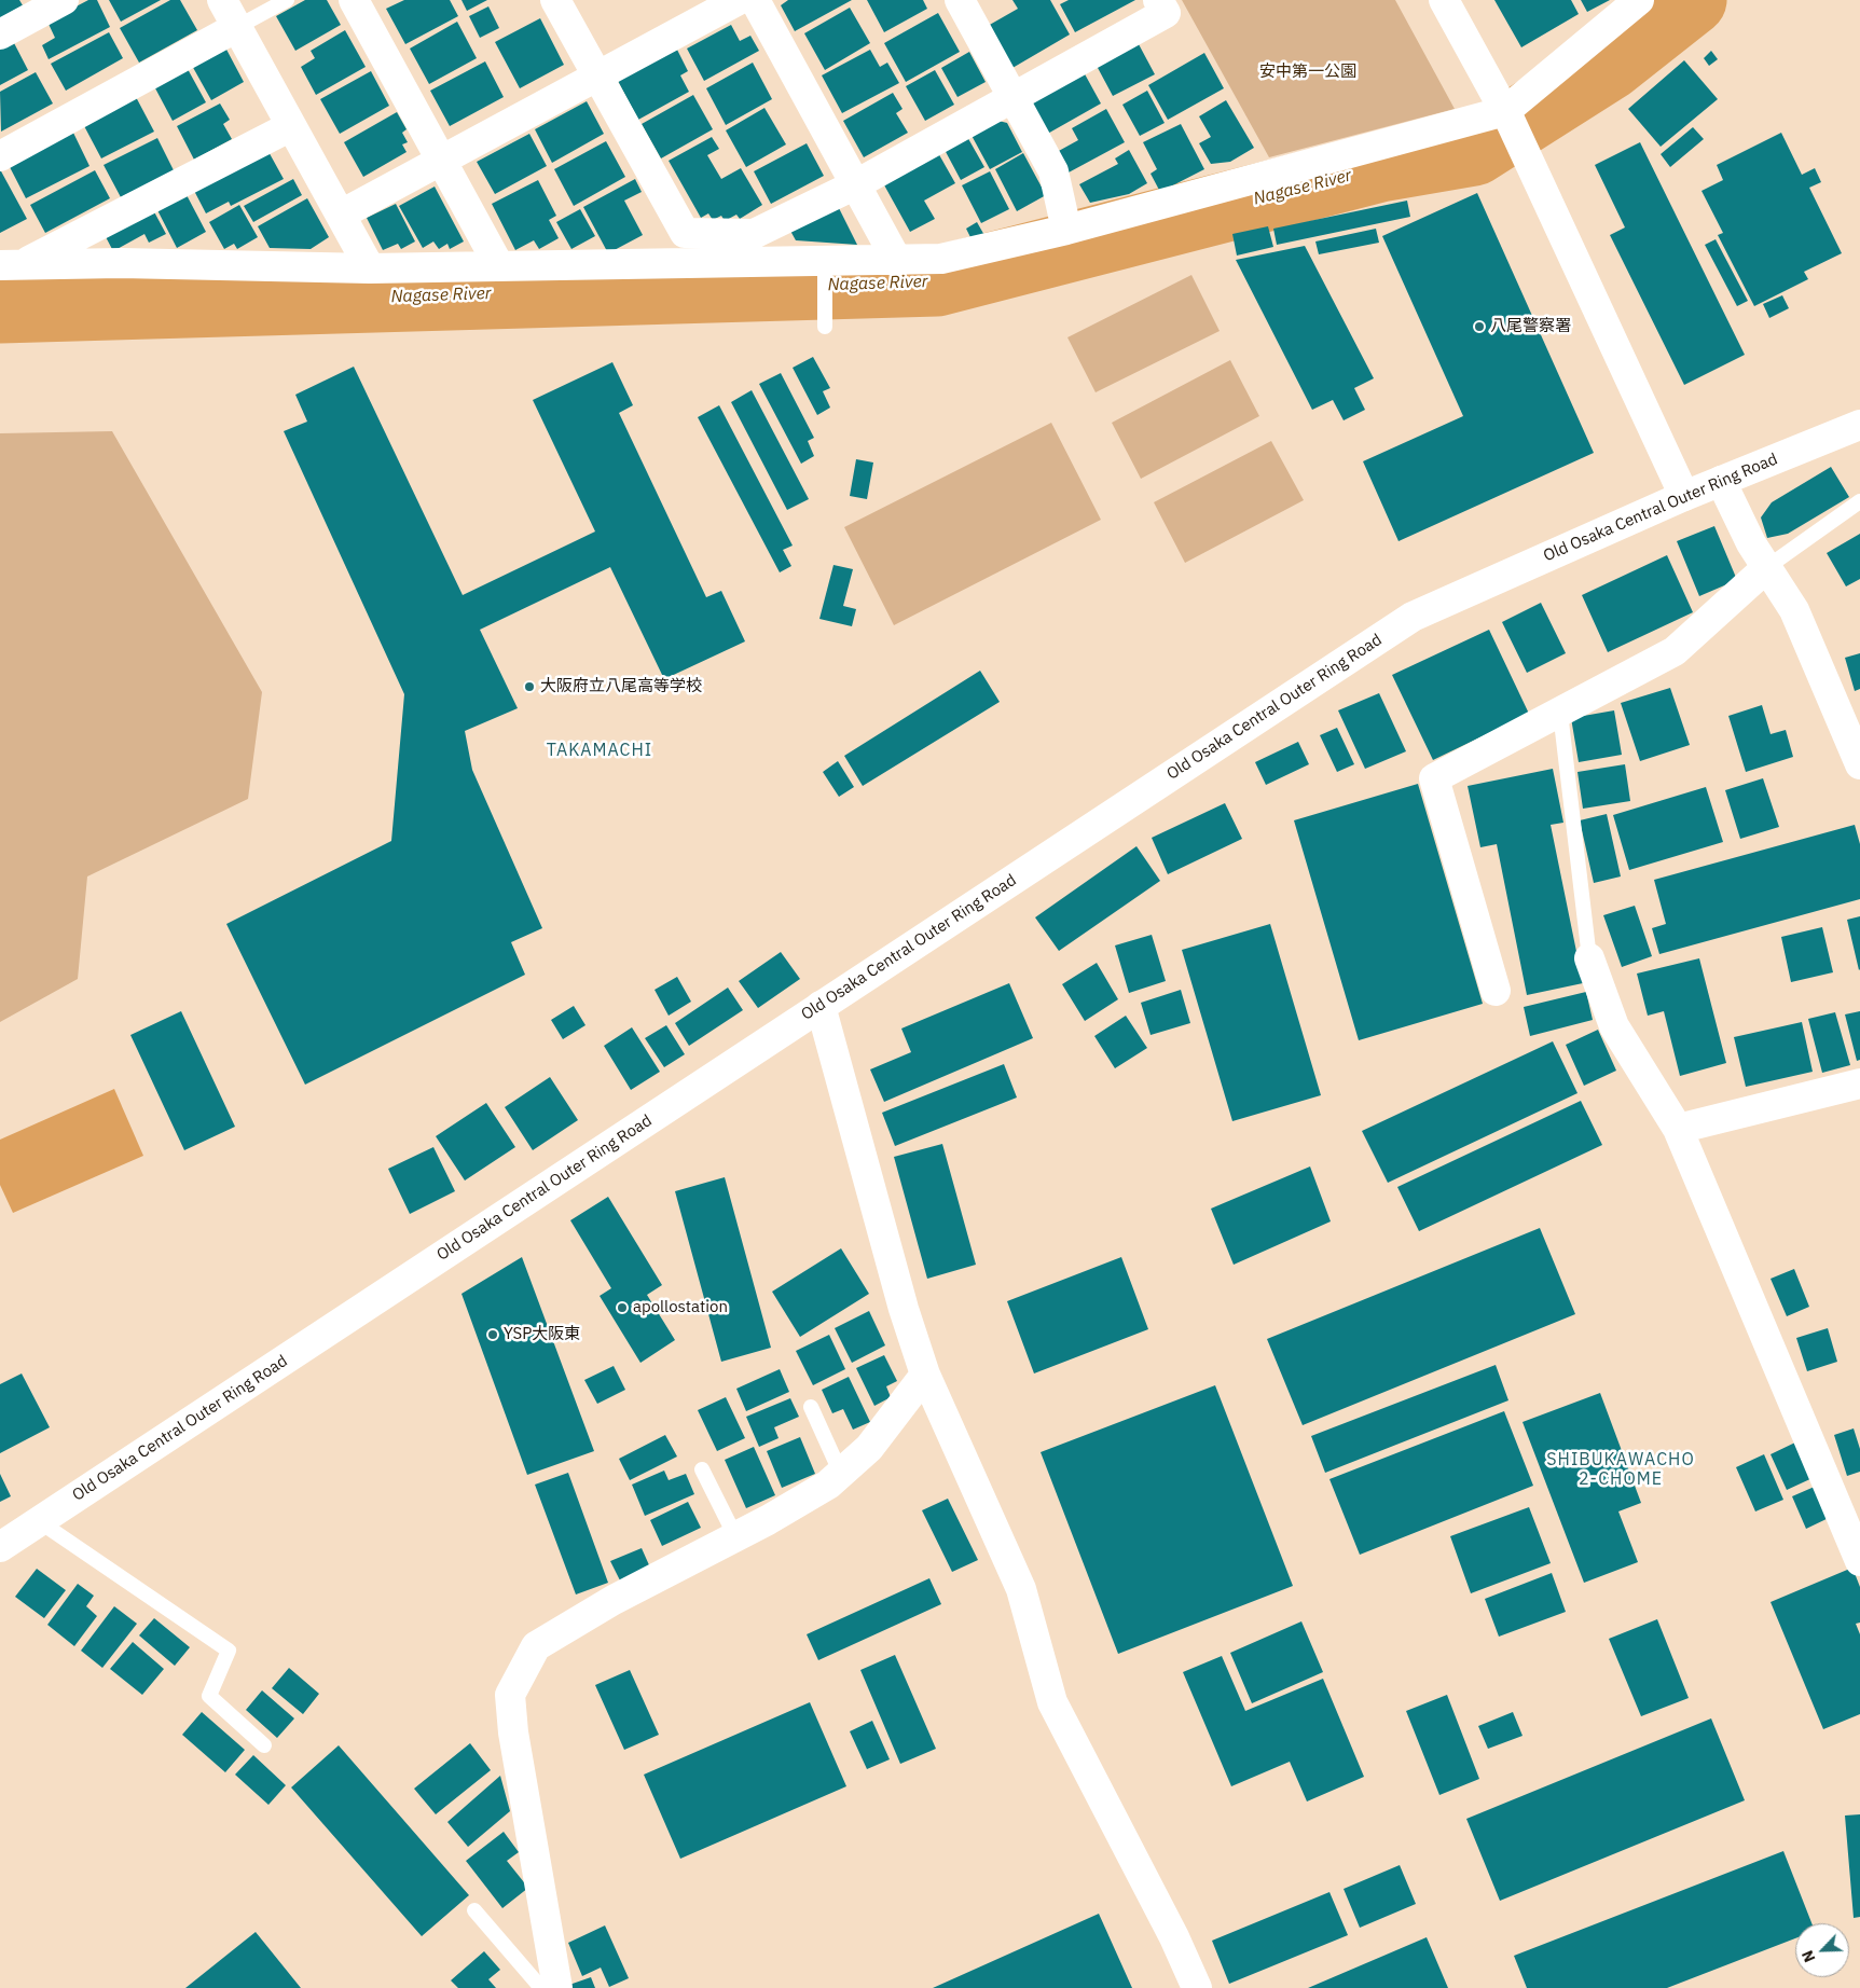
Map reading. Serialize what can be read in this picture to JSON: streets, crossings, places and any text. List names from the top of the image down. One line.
{"streets":{"street":["Old Osaka Central Outer Ring Road"]},"districts":["TAKAMACHI","SHIBUKAWACHO 2-CHOME"],"water":["Nagase River"],"parks":["安中第一公園"],"places":["八尾警察署","大阪府立八尾高等学校","apollostation","YSP大阪東"],"north":"bottom left"}
